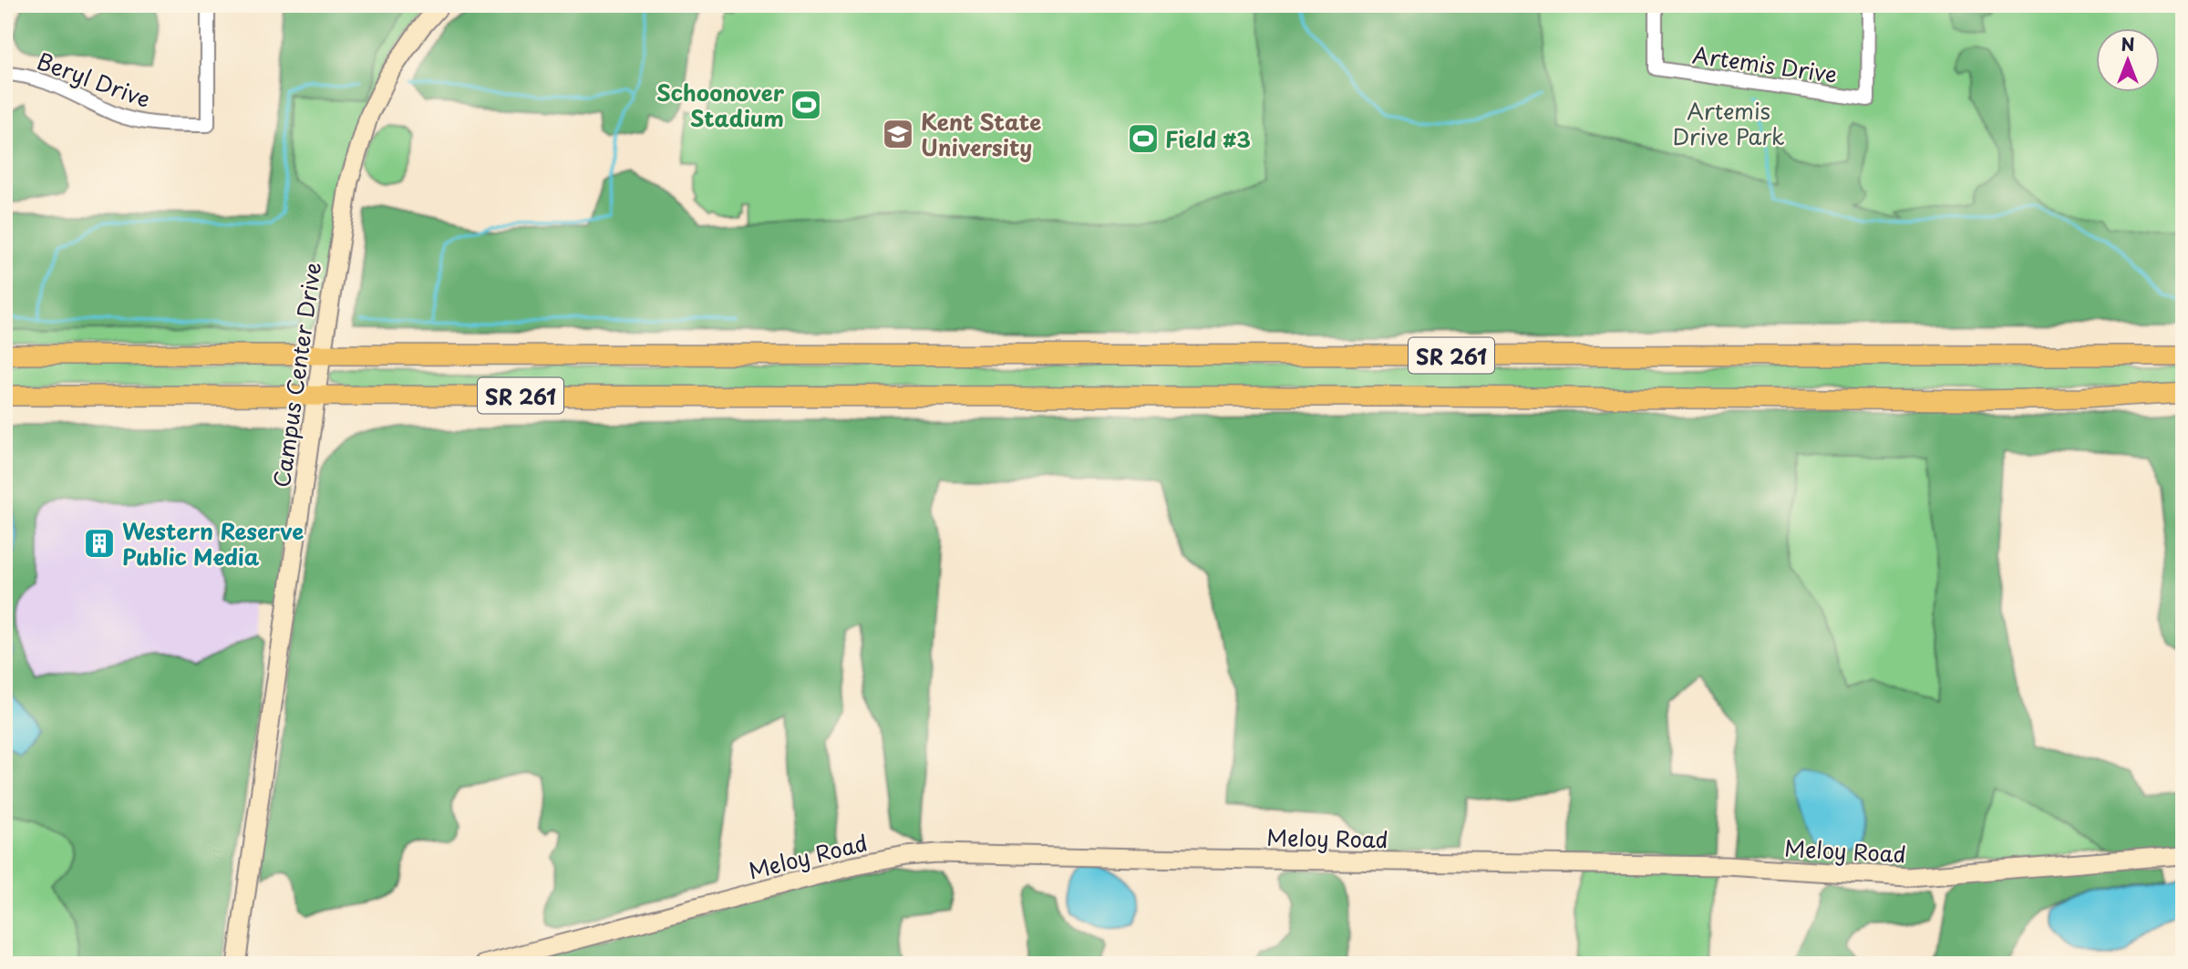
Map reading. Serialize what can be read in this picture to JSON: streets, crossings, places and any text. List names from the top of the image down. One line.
{"streets":{"main road":["SR 261"],"street":["Artemis Drive","Beryl Drive","Campus Center Drive","Meloy Road"]},"crossings":[["SR 261","Campus Center Drive"]],"parks":["Artemis Drive Park"],"places":{"sports":["Schoonover Stadium","Field #3"],"school or university":["Kent State University"],"building":["Western Reserve Public Media"]},"north":"top"}
